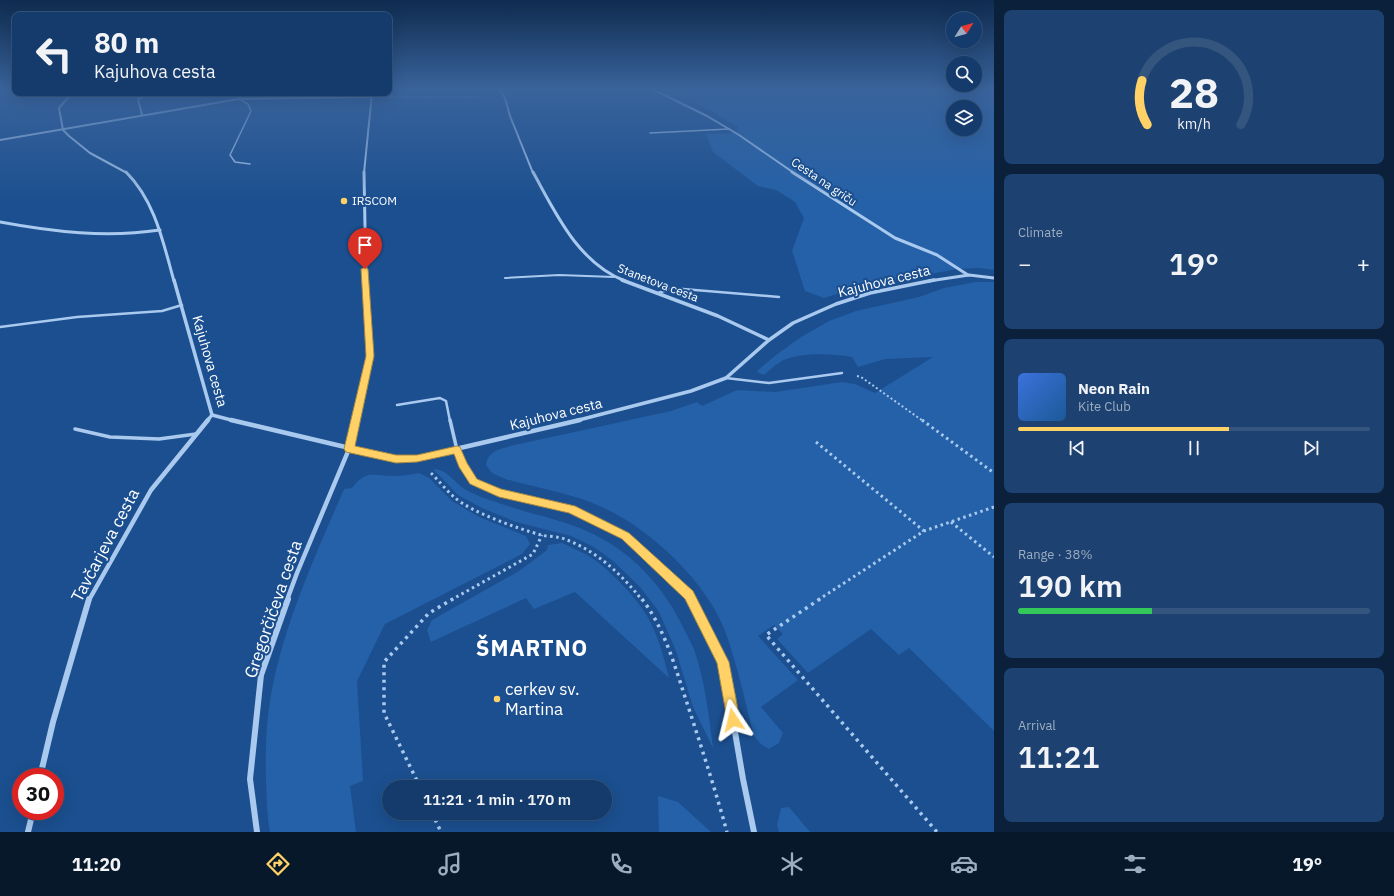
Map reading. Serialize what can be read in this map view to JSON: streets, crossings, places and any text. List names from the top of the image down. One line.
{"streets":{"street":["Cesta na griču","Kajuhova cesta","Stanetova cesta","Tavčarjeva cesta","Gregorčičeva cesta"]},"crossings":[["Cesta na griču","Kajuhova cesta"],["Kajuhova cesta","Stanetova cesta"],["Kajuhova cesta","Tavčarjeva cesta"],["Kajuhova cesta","Gregorčičeva cesta"]],"districts":["ŠMARTNO"],"places":["IRSCOM","cerkev sv. Martina"],"north":"top right","page":{"turn":["80 m","Kajuhova cesta"],"tile":["Climate",["Range · 38%","190 km"],["Arrival","11:21"]],"heat":["−","19°","+"],"song":["Neon Rain","Kite Club"],"limit":"30","trip":"11:21 · 1 min · 170 m","tabs":["11:20","19°"],"gauge":["28","km/h"]}}
